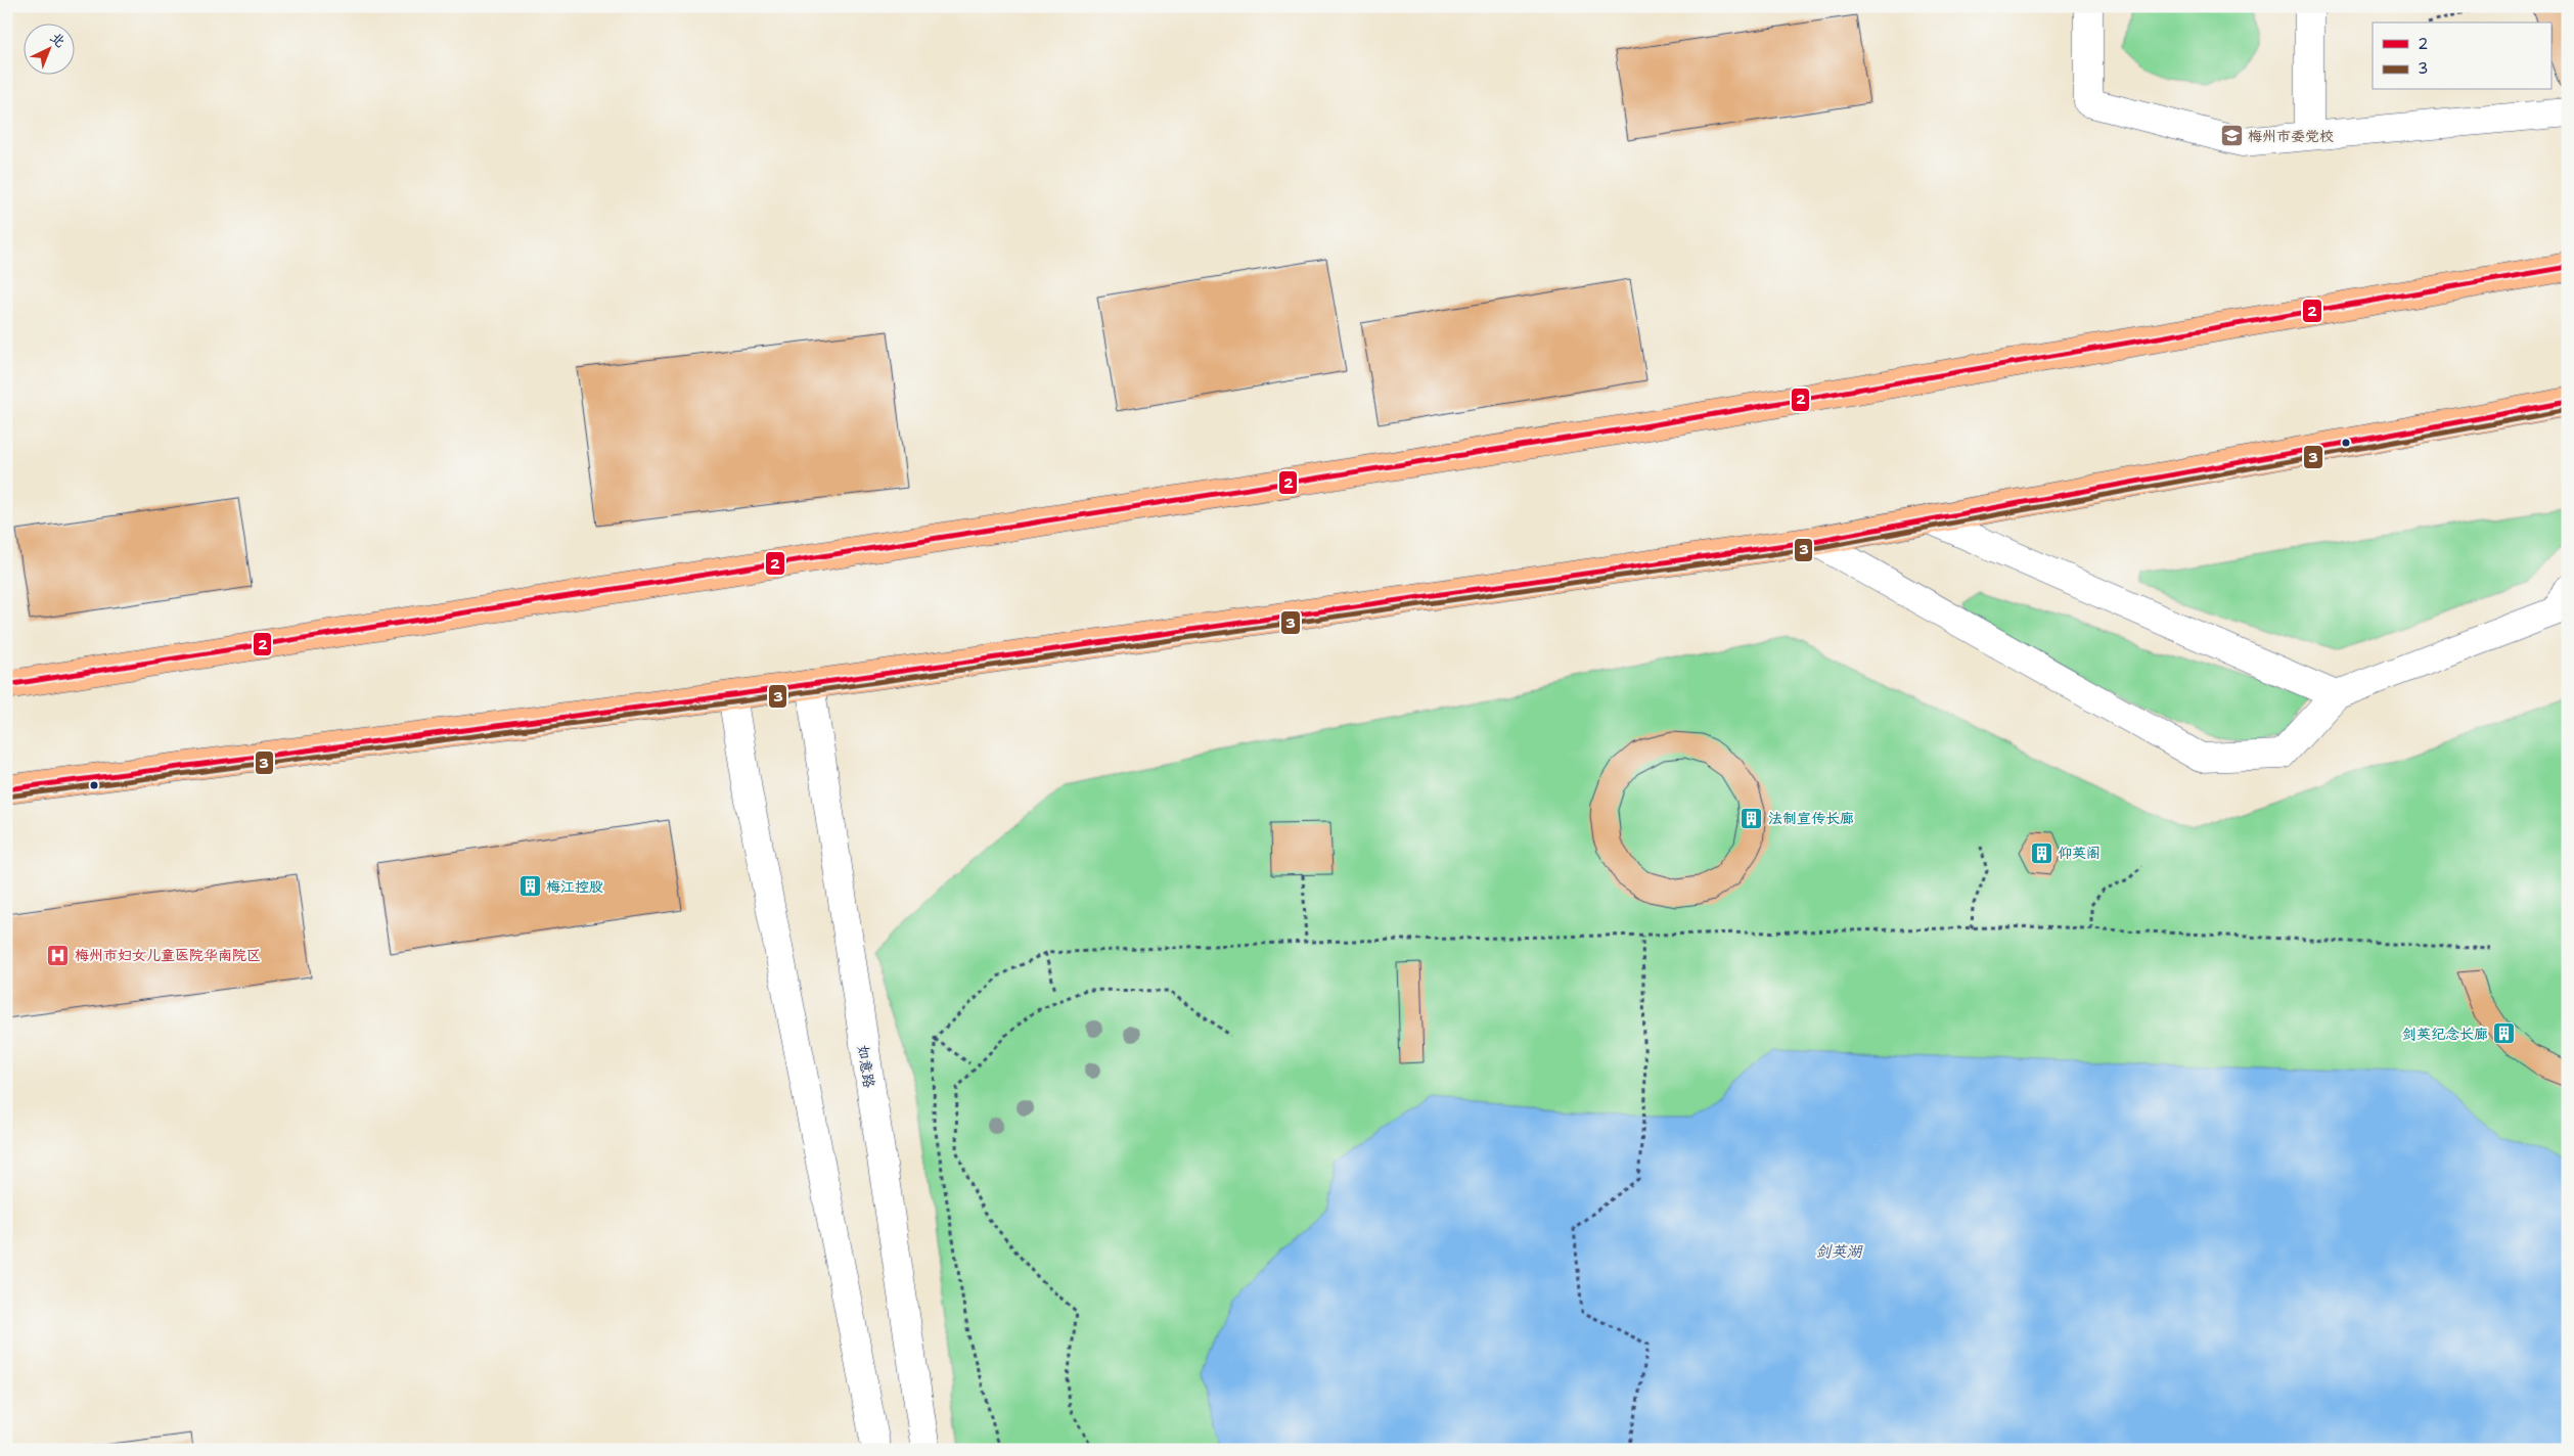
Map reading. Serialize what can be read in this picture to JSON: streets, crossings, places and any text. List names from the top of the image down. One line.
{"streets":{"street":["如意路"]},"water":["剑英湖"],"places":{"school or university":["梅州市委党校"],"building":["法制宣传长廊","仰英阁","梅江控股","剑英纪念长廊"],"hospital":["梅州市妇女儿童医院华南院区"]},"lines":["transit line 2","transit line 3"],"legend":["2","3"],"north":"top right"}
